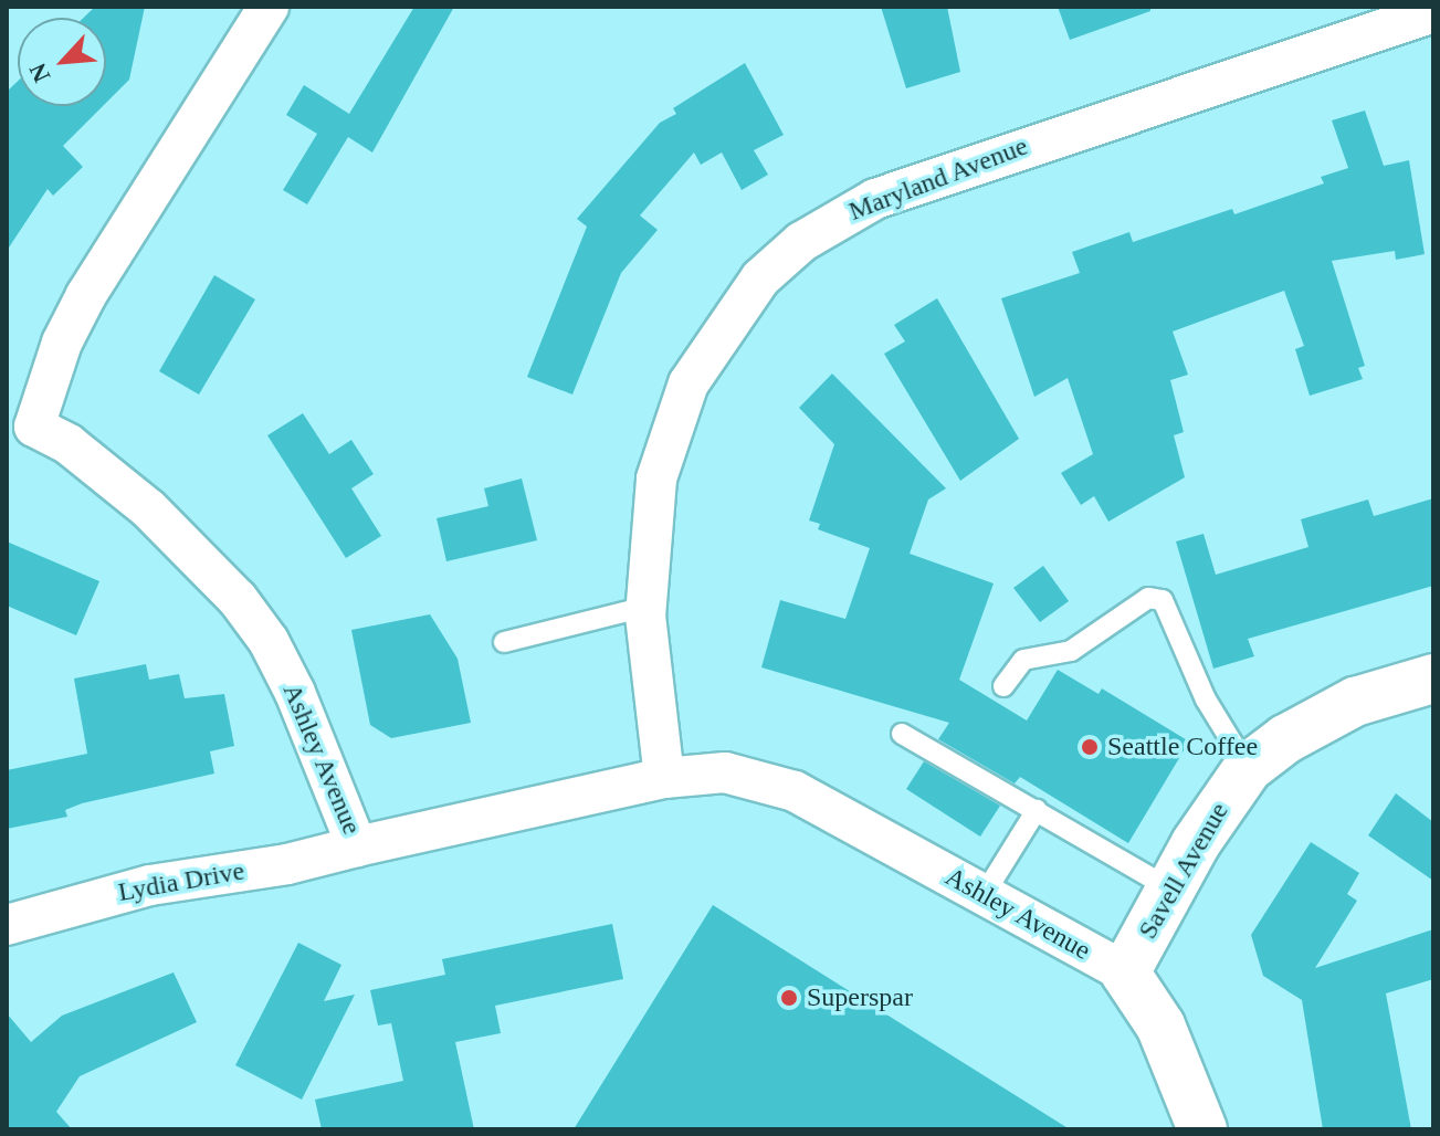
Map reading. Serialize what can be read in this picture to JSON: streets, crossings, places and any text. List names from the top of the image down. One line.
{"streets":{"street":["Maryland Avenue","Ashley Avenue","Savell Avenue","Lydia Drive"]},"crossings":[["Maryland Avenue","Ashley Avenue"],["Ashley Avenue","Savell Avenue"],["Ashley Avenue","Lydia Drive"]],"places":["Seattle Coffee","Superspar"],"north":"bottom left"}
